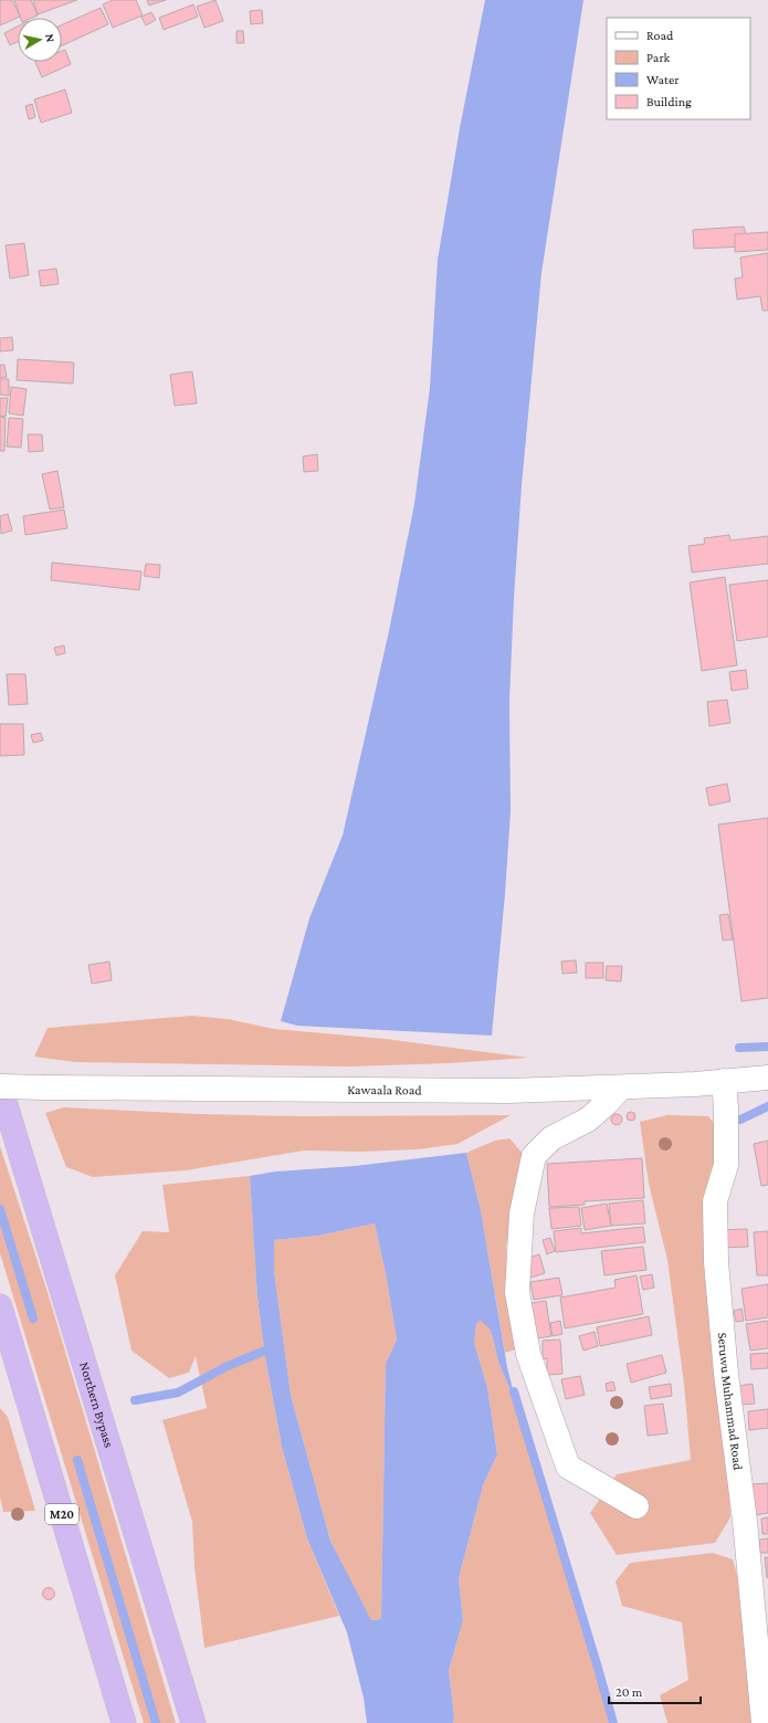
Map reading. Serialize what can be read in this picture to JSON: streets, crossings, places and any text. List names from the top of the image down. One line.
{"streets":{"highway":["Northern Bypass","M20"],"street":["Kawaala Road","Seruwu Muhammad Road"]},"crossings":[["Kawaala Road","Seruwu Muhammad Road"],["Kawaala Road","Northern Bypass"]],"legend":["Road","Park","Water","Building"],"scale_bar":"20 m","north":"right"}
